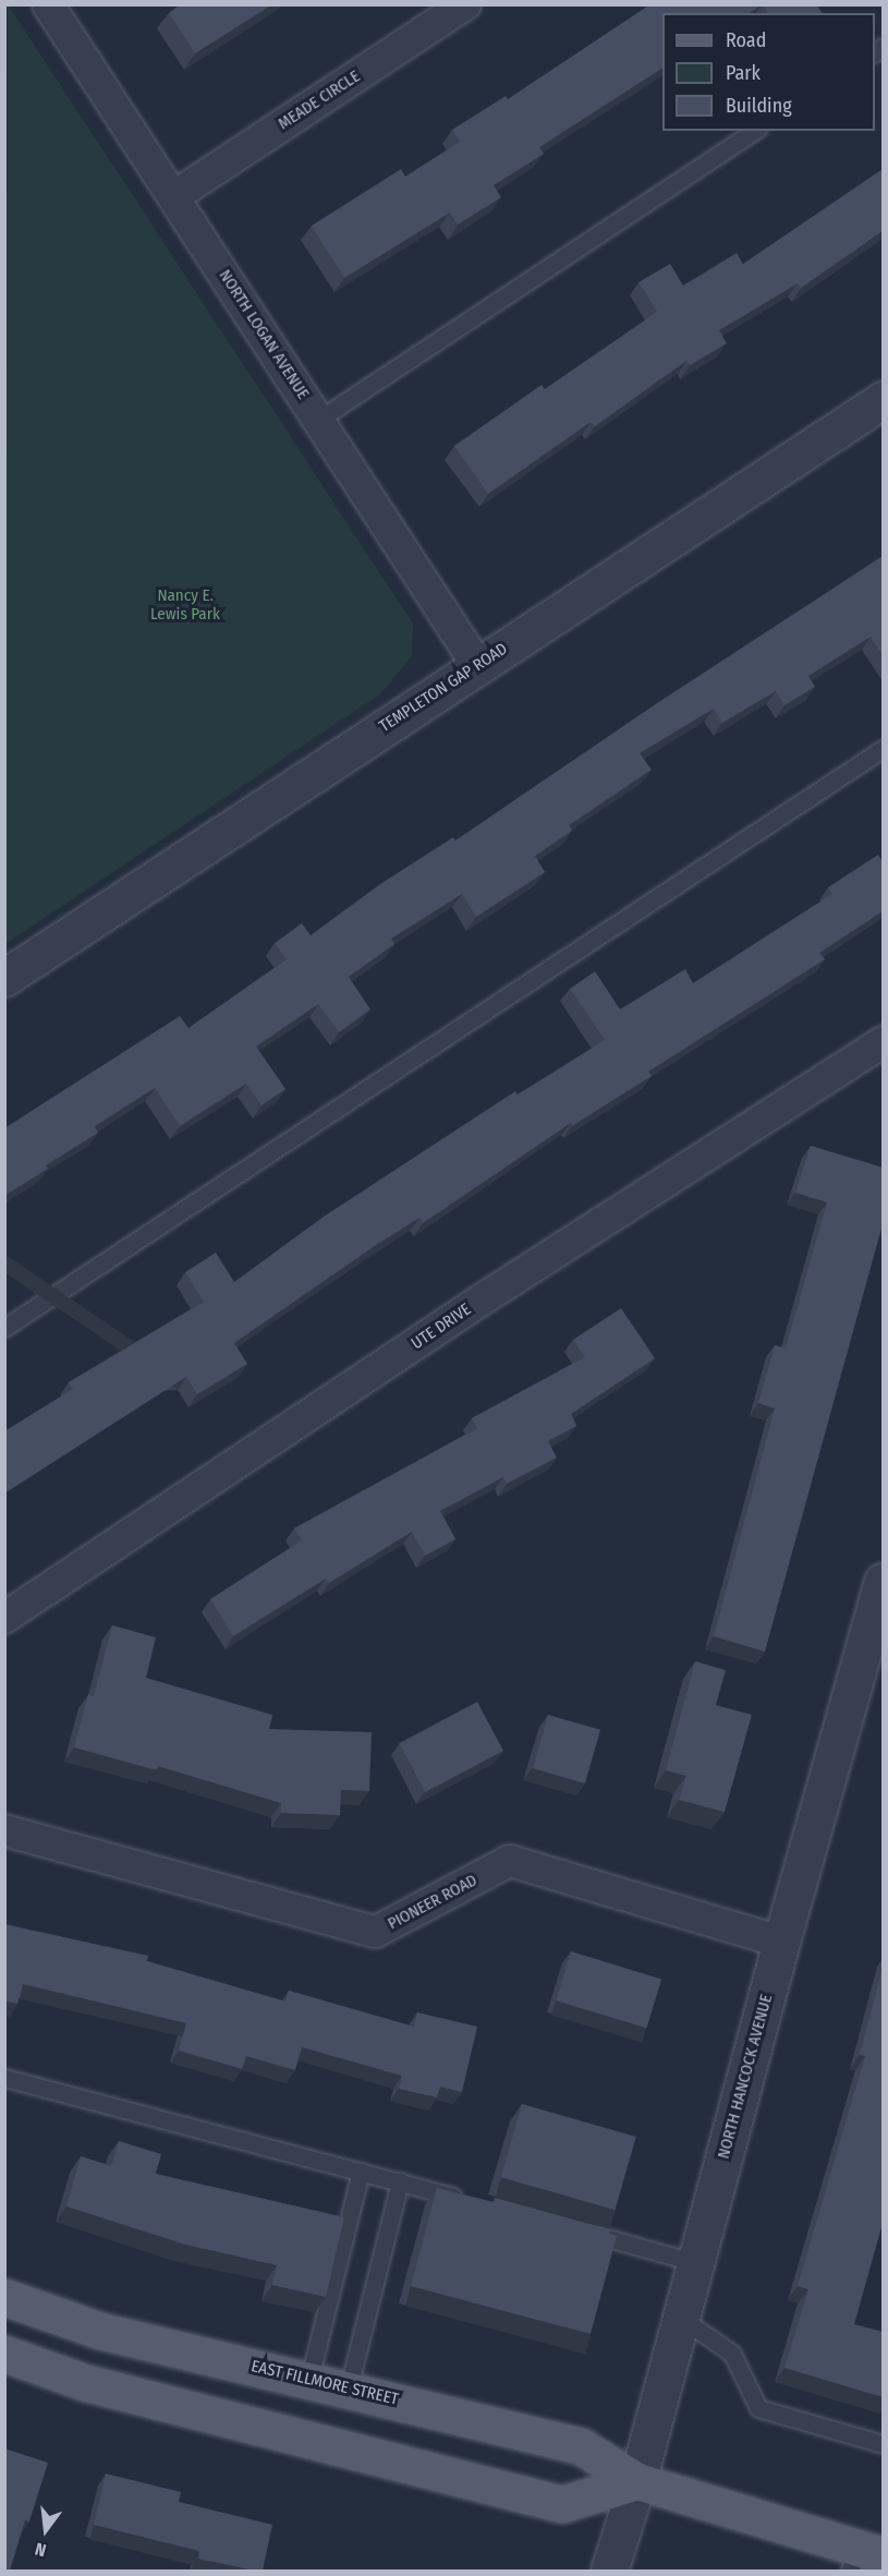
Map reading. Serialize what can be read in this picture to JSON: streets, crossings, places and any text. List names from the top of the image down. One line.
{"streets":{"main road":["EAST FILLMORE STREET"],"street":["MEADE CIRCLE","NORTH LOGAN AVENUE","TEMPLETON GAP ROAD","UTE DRIVE","PIONEER ROAD","NORTH HANCOCK AVENUE"]},"crossings":[["MEADE CIRCLE","NORTH LOGAN AVENUE"],["NORTH LOGAN AVENUE","TEMPLETON GAP ROAD"],["PIONEER ROAD","NORTH HANCOCK AVENUE"],["NORTH HANCOCK AVENUE","EAST FILLMORE STREET"]],"parks":["Nancy E. Lewis Park"],"legend":["Road","Park","Building"],"north":"bottom"}
